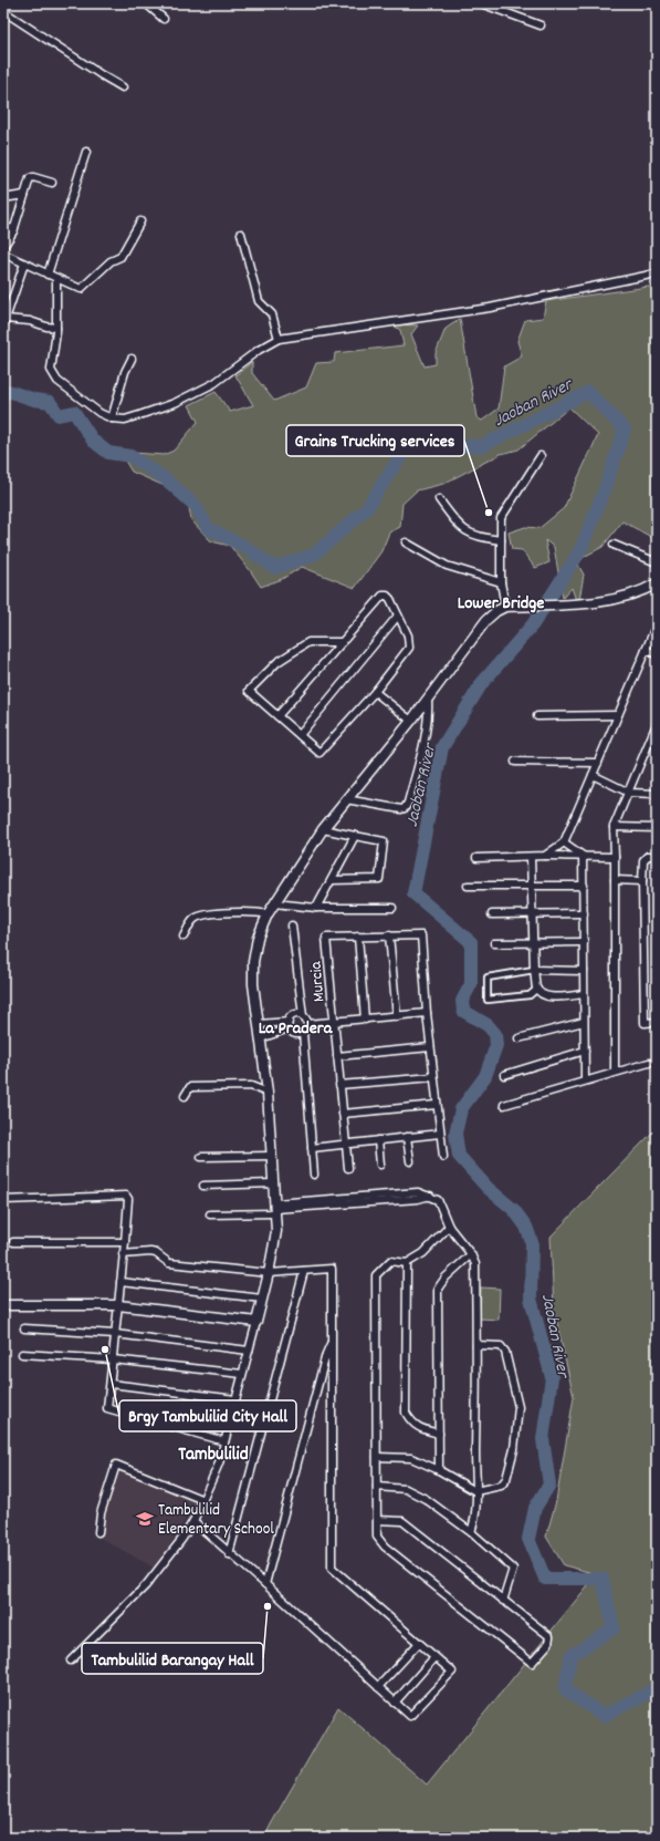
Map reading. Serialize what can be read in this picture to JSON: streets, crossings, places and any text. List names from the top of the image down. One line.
{"streets":{"street":["Murcia"]},"districts":["Lower Bridge","La Pradera","Tambulilid"],"water":["Jaoban River"],"places":{"other":["Grains Trucking services","Brgy Tambulilid City Hall","Tambulilid Barangay Hall"],"school or university":["Tambulilid Elementary School"]}}
